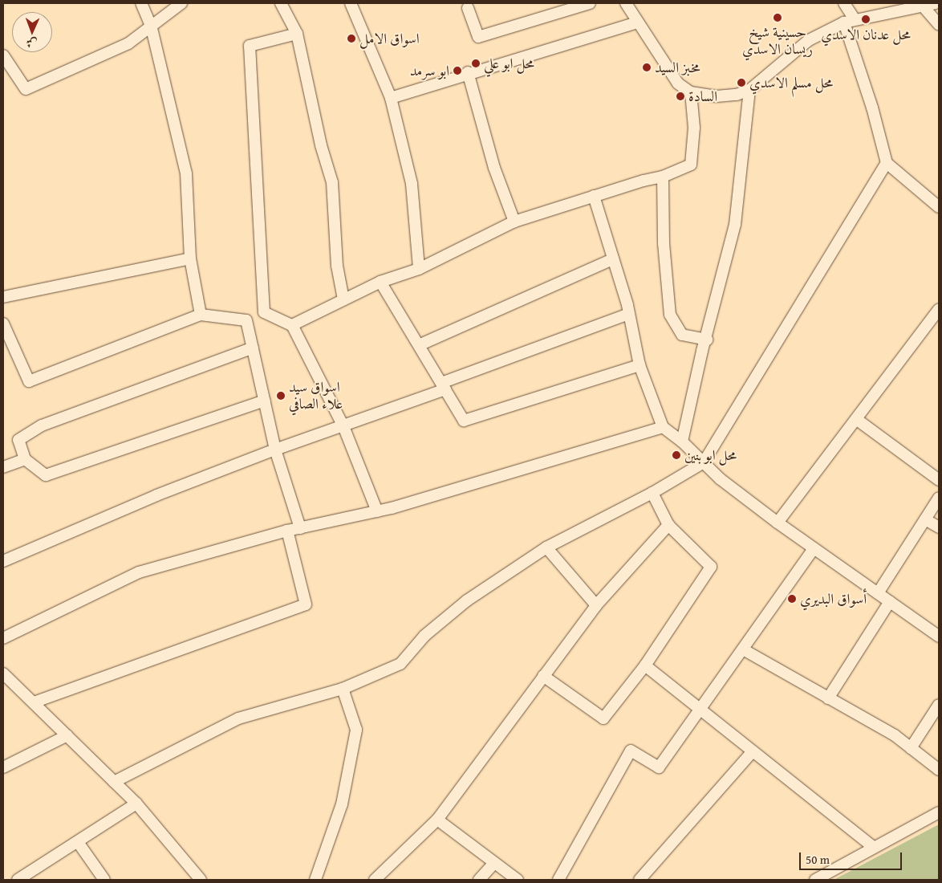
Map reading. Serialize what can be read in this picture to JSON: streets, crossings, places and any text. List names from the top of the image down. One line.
{"places":["حسينية شيخ ريسان الاسدي","محل عدنان الاسدي","اسواق الامل","محل ابو علي","مخبز السيد","ابو سرمد","محل مسلم الاسدي","السادة","اسواق سيد علاء الصافي","محل ابو بنين","أسواق البديري"],"scale_bar":"50 m","north":"bottom"}
